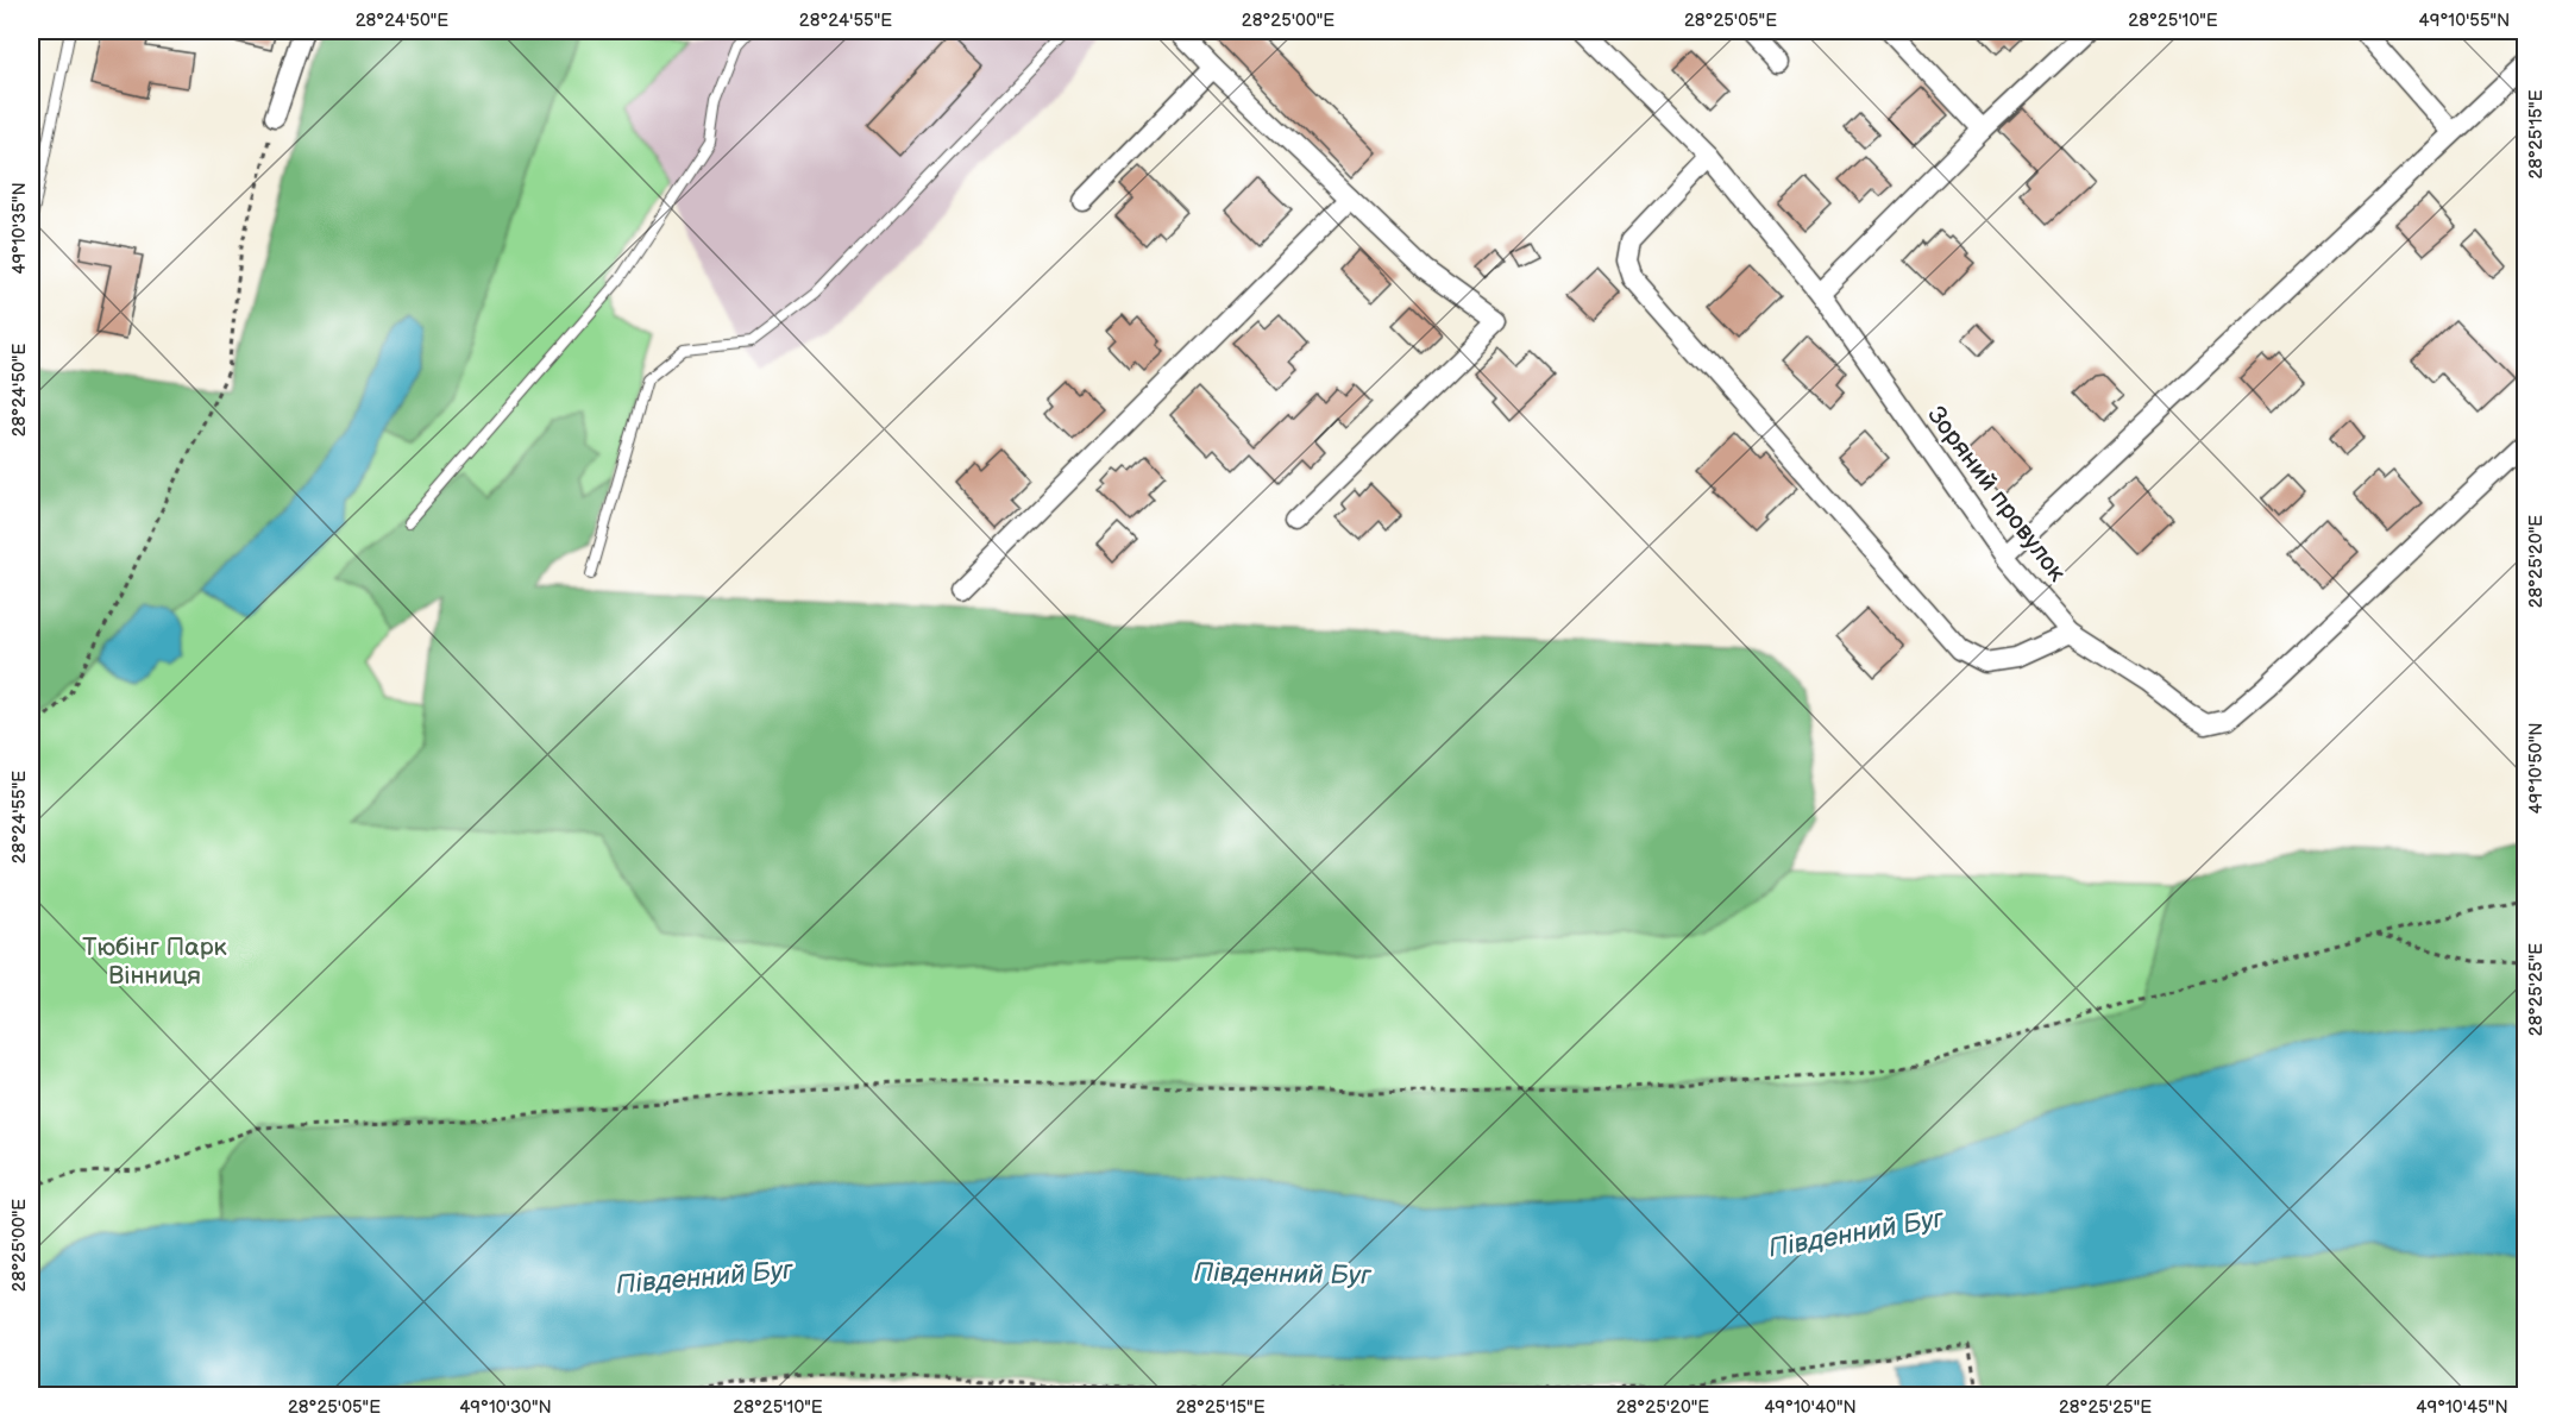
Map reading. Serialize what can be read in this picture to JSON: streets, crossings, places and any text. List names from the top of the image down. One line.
{"streets":{"street":["Зоряний провулок"]},"water":["Південний Буг"],"parks":["Тюбінг Парк Вінниця"],"coordinates":["28°24'50\"E","28°24'55\"E","28°25'00\"E","28°25'05\"E","28°25'10\"E","49°10'55\"N","28°25'15\"E","49°10'35\"N","28°25'20\"E","49°10'50\"N","28°25'25\"E","49°10'30\"N","49°10'40\"N","49°10'45\"N"]}
